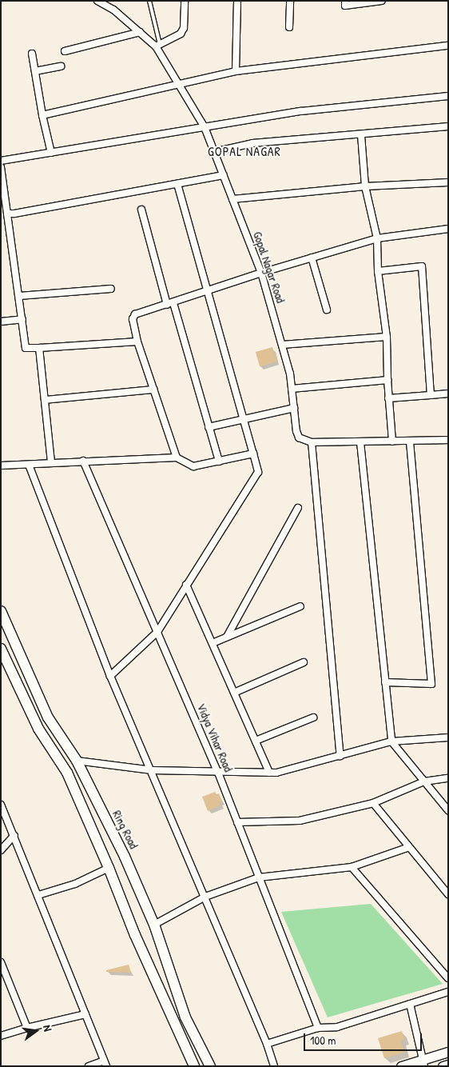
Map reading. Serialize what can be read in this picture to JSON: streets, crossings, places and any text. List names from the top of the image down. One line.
{"streets":{"main road":["Ring Road"],"street":["Gopal Nagar Road","Vidya Vihar Road"]},"districts":["GOPAL NAGAR"],"scale_bar":"100 m","north":"right"}
